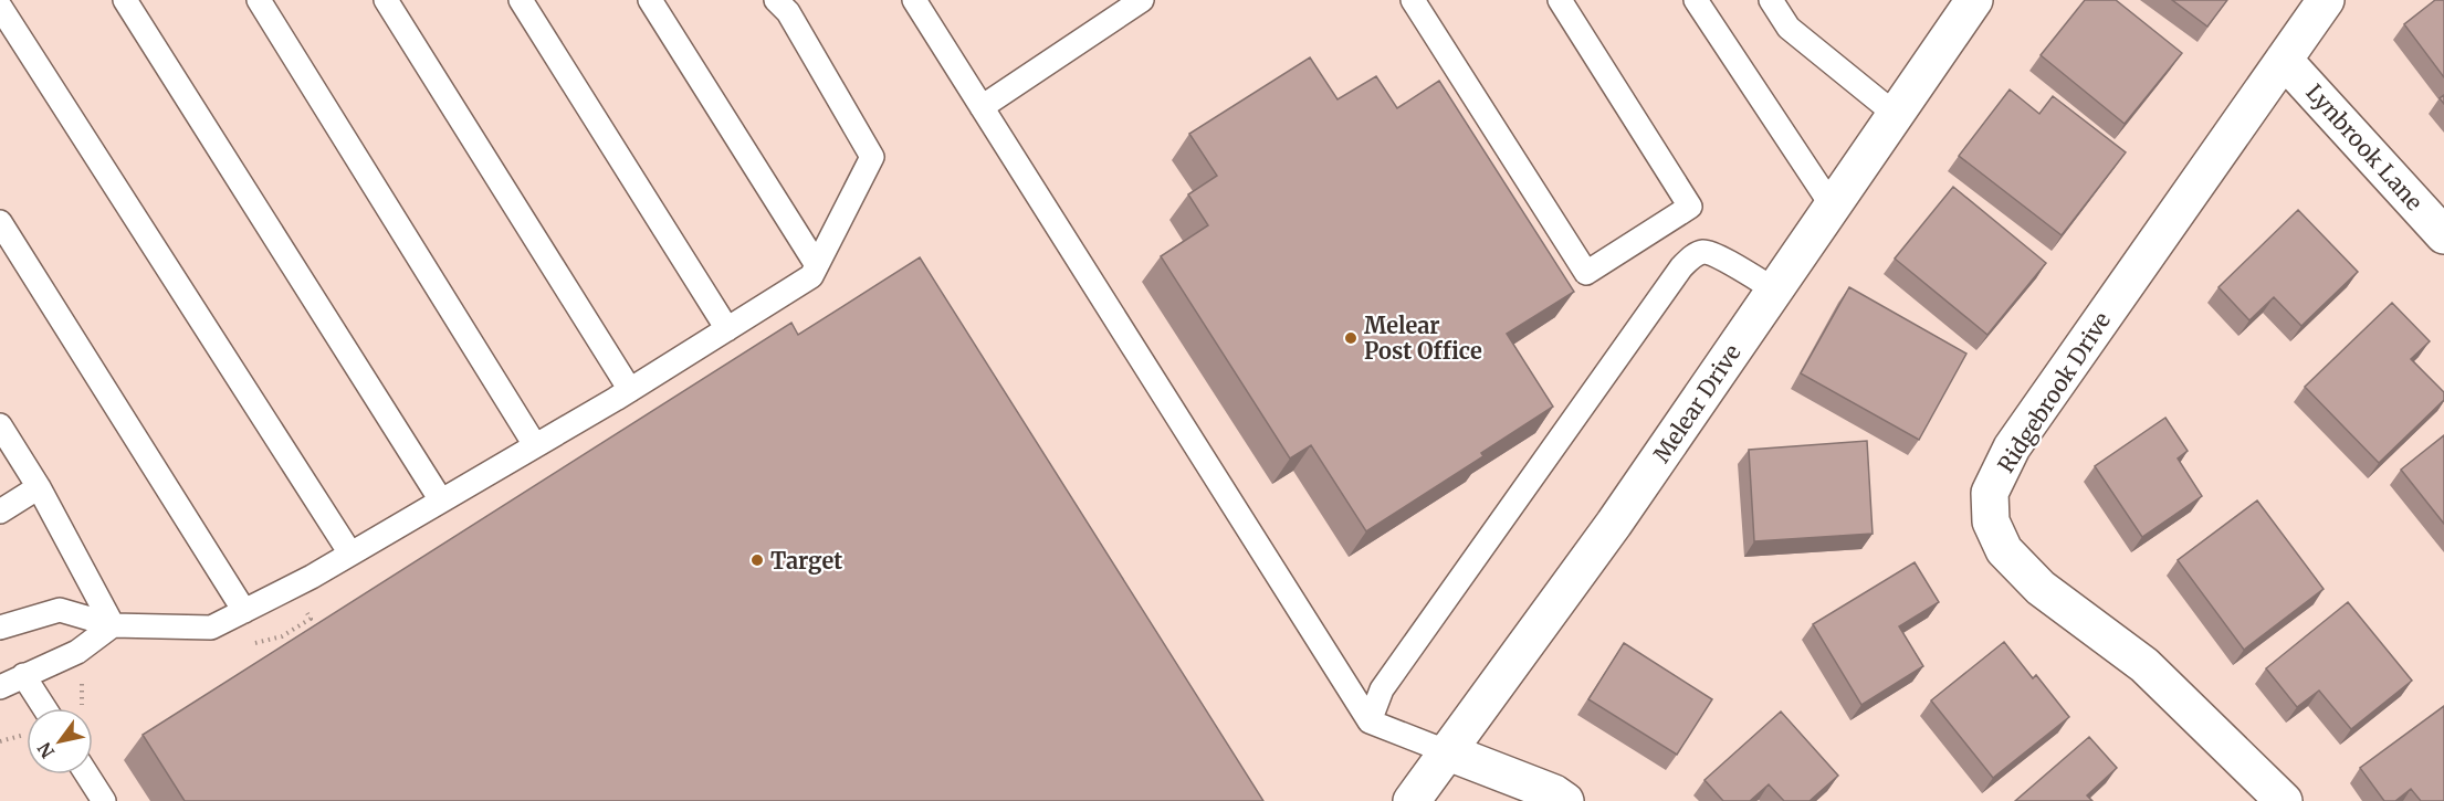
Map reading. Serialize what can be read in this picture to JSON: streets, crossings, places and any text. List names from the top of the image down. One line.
{"streets":{"street":["Lynbrook Lane","Ridgebrook Drive","Melear Drive"]},"crossings":[["Lynbrook Lane","Ridgebrook Drive"]],"places":["Melear Post Office","Target"],"north":"bottom left"}
